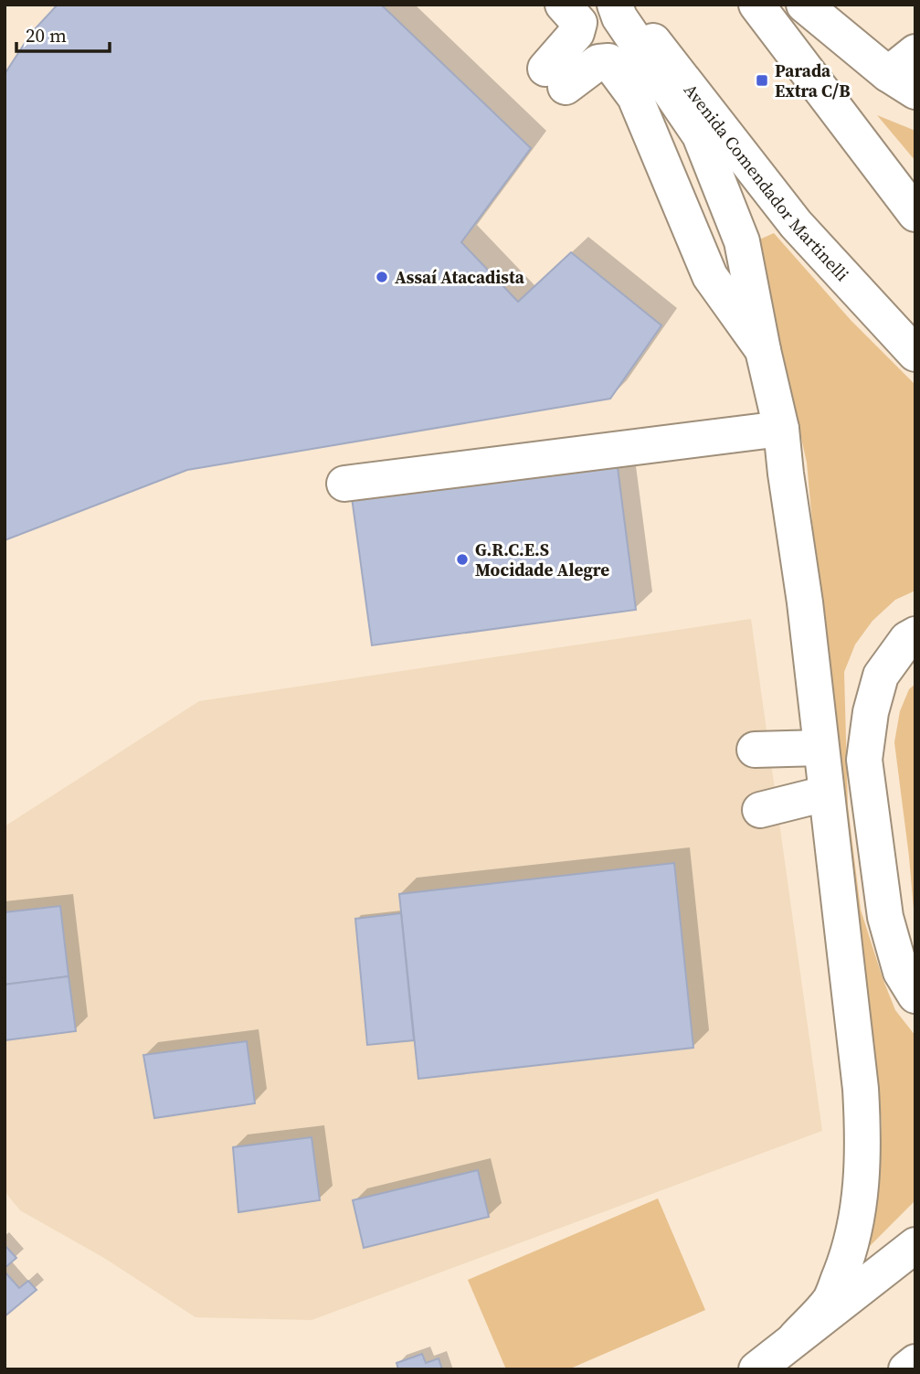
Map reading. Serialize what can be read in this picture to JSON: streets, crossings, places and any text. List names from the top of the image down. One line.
{"streets":{"main road":["Avenida Comendador Martinelli"]},"places":{"transit":["Parada Extra C/B"],"other":["Assaí Atacadista","G.R.C.E.S Mocidade Alegre"]},"scale_bar":"20 m"}
